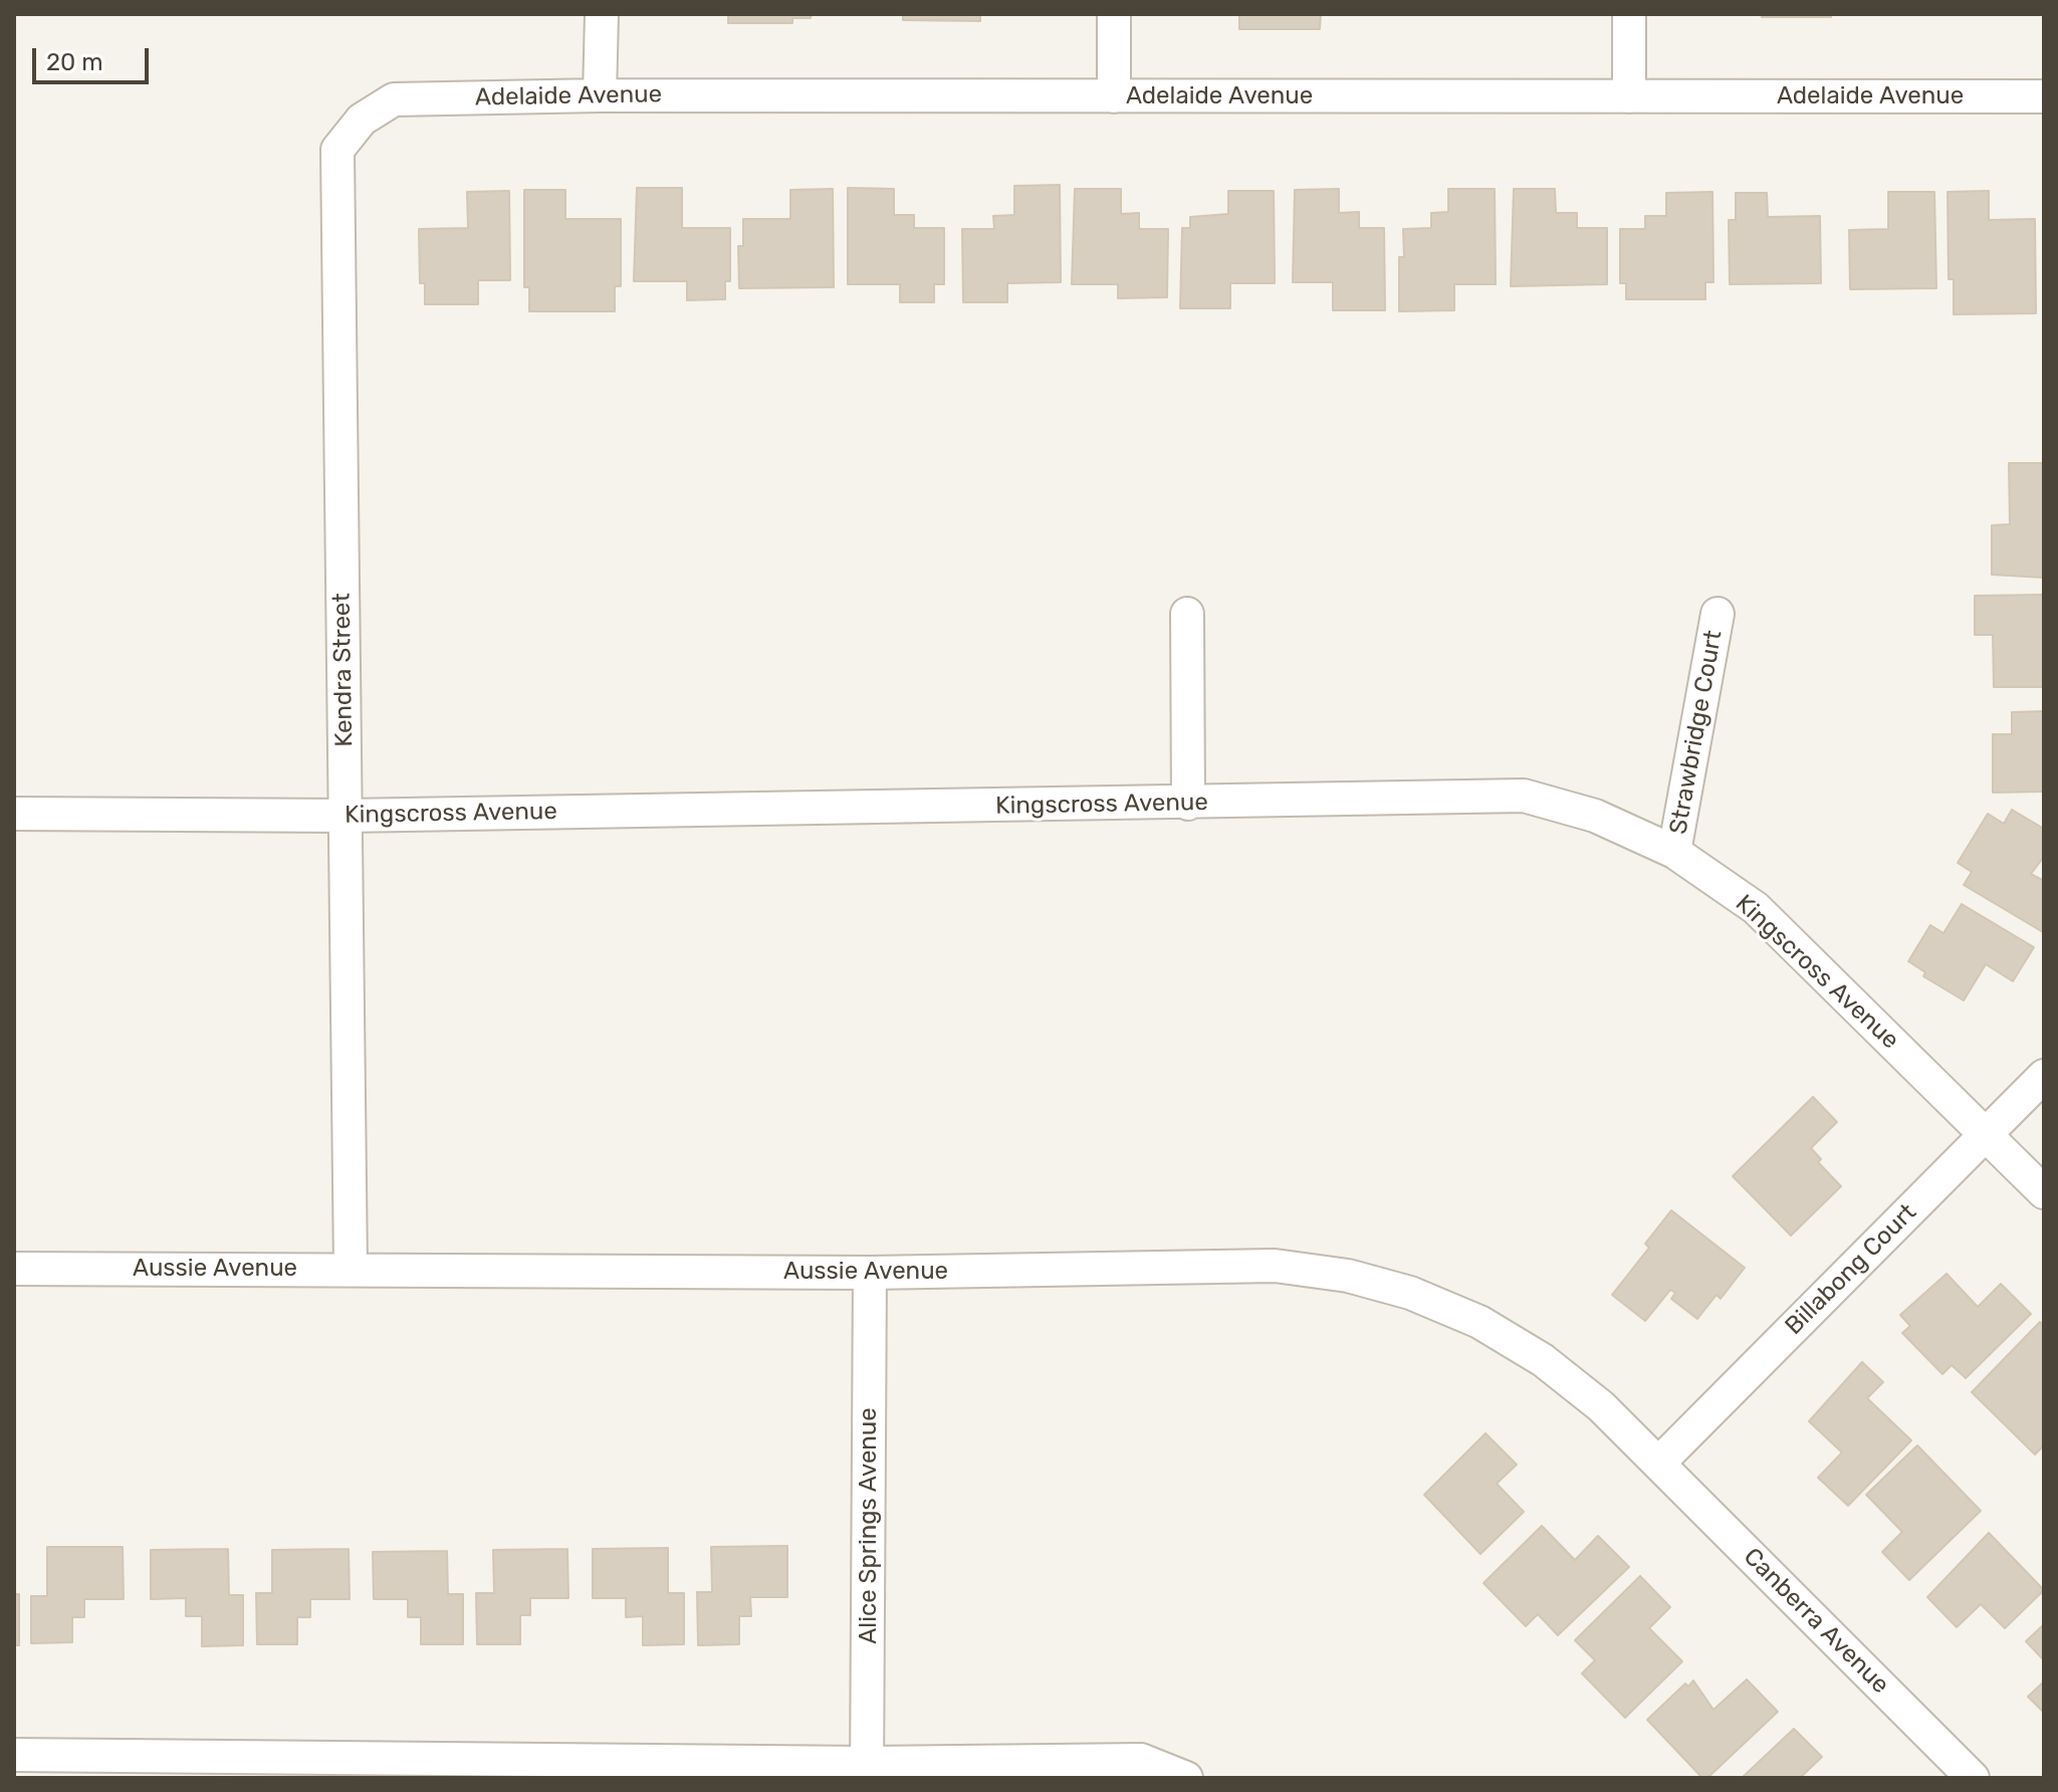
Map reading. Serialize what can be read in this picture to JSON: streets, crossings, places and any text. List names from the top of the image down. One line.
{"streets":{"street":["Adelaide Avenue","Kendra Street","Strawbridge Court","Kingscross Avenue","Aussie Avenue","Billabong Court","Alice Springs Avenue","Canberra Avenue"]},"crossings":[["Adelaide Avenue","Kendra Street"],["Kendra Street","Kingscross Avenue"],["Kendra Street","Aussie Avenue"],["Strawbridge Court","Kingscross Avenue"],["Kingscross Avenue","Billabong Court"],["Aussie Avenue","Billabong Court"],["Aussie Avenue","Alice Springs Avenue"],["Aussie Avenue","Canberra Avenue"],["Billabong Court","Canberra Avenue"]],"scale_bar":"20 m"}
